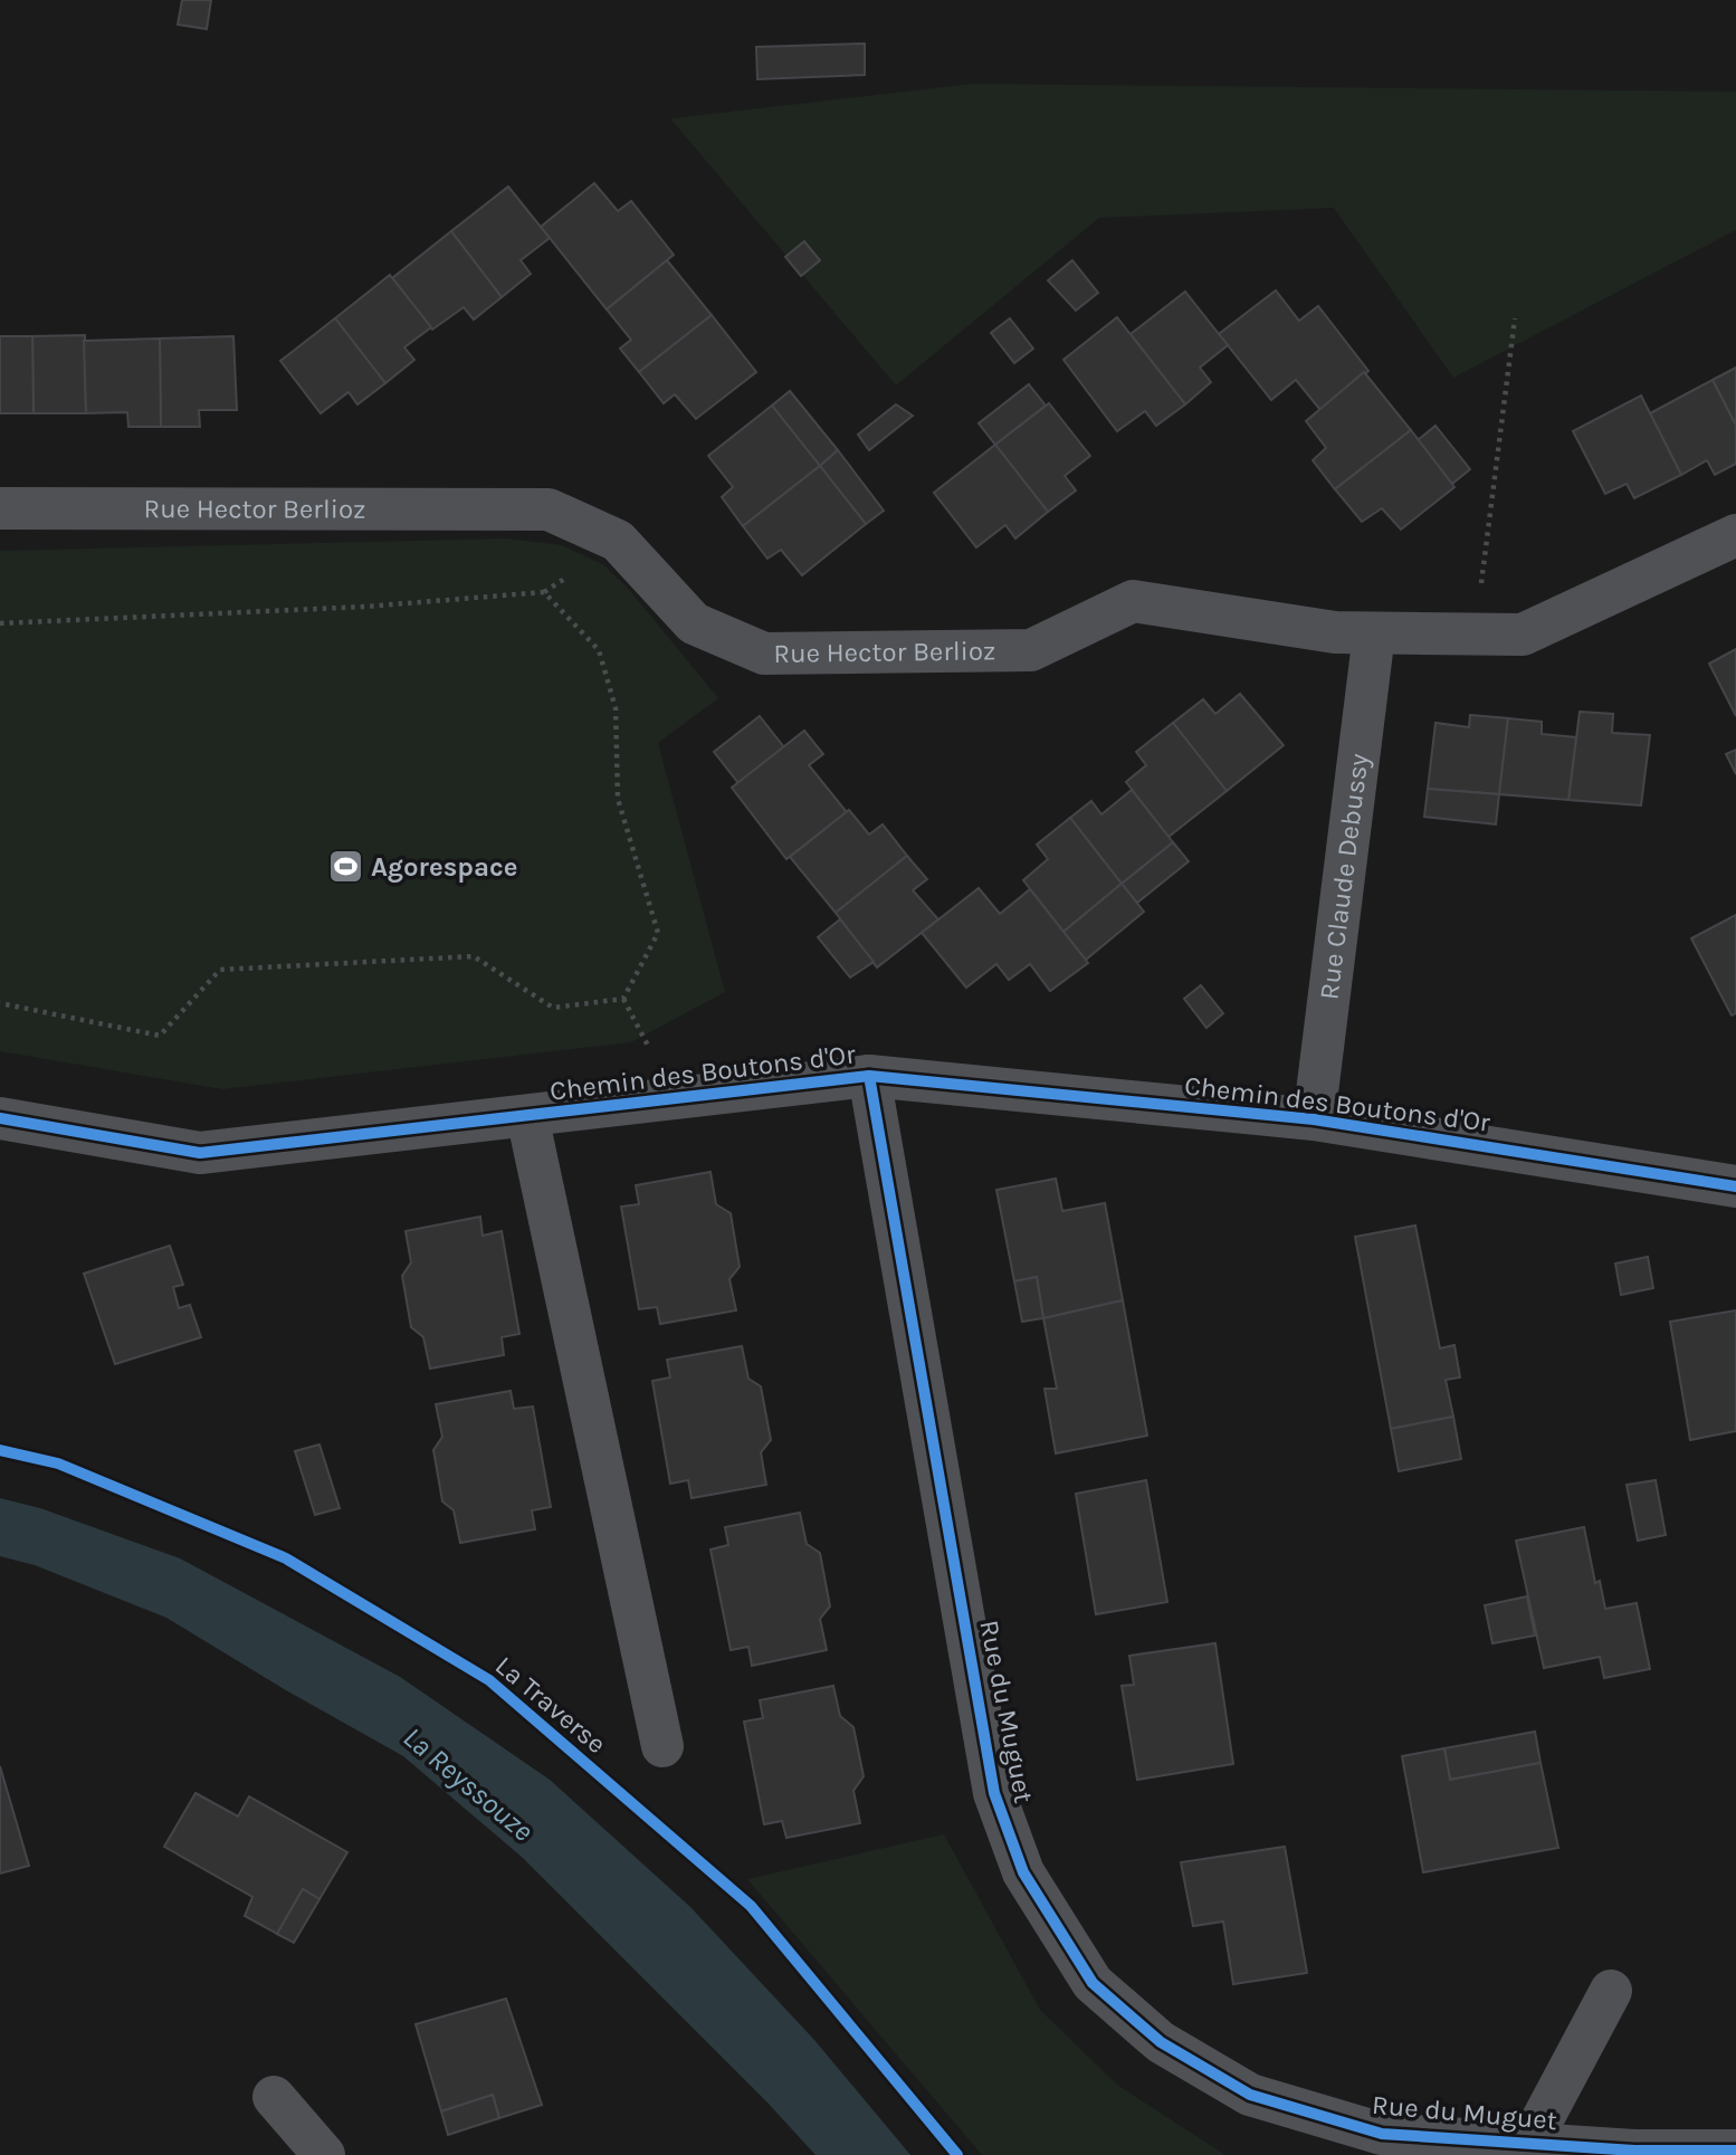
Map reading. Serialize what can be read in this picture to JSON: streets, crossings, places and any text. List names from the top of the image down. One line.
{"streets":{"street":["Rue Hector Berlioz","Rue Claude Debussy","Chemin des Boutons d'Or","Rue du Muguet"],"cycle path":["La Traverse"]},"crossings":[["Rue Hector Berlioz","Rue Claude Debussy"],["Rue Claude Debussy","Chemin des Boutons d'Or"],["Chemin des Boutons d'Or","Rue du Muguet"]],"water":["La Reyssouze"],"places":{"sports":["Agorespace"]}}
